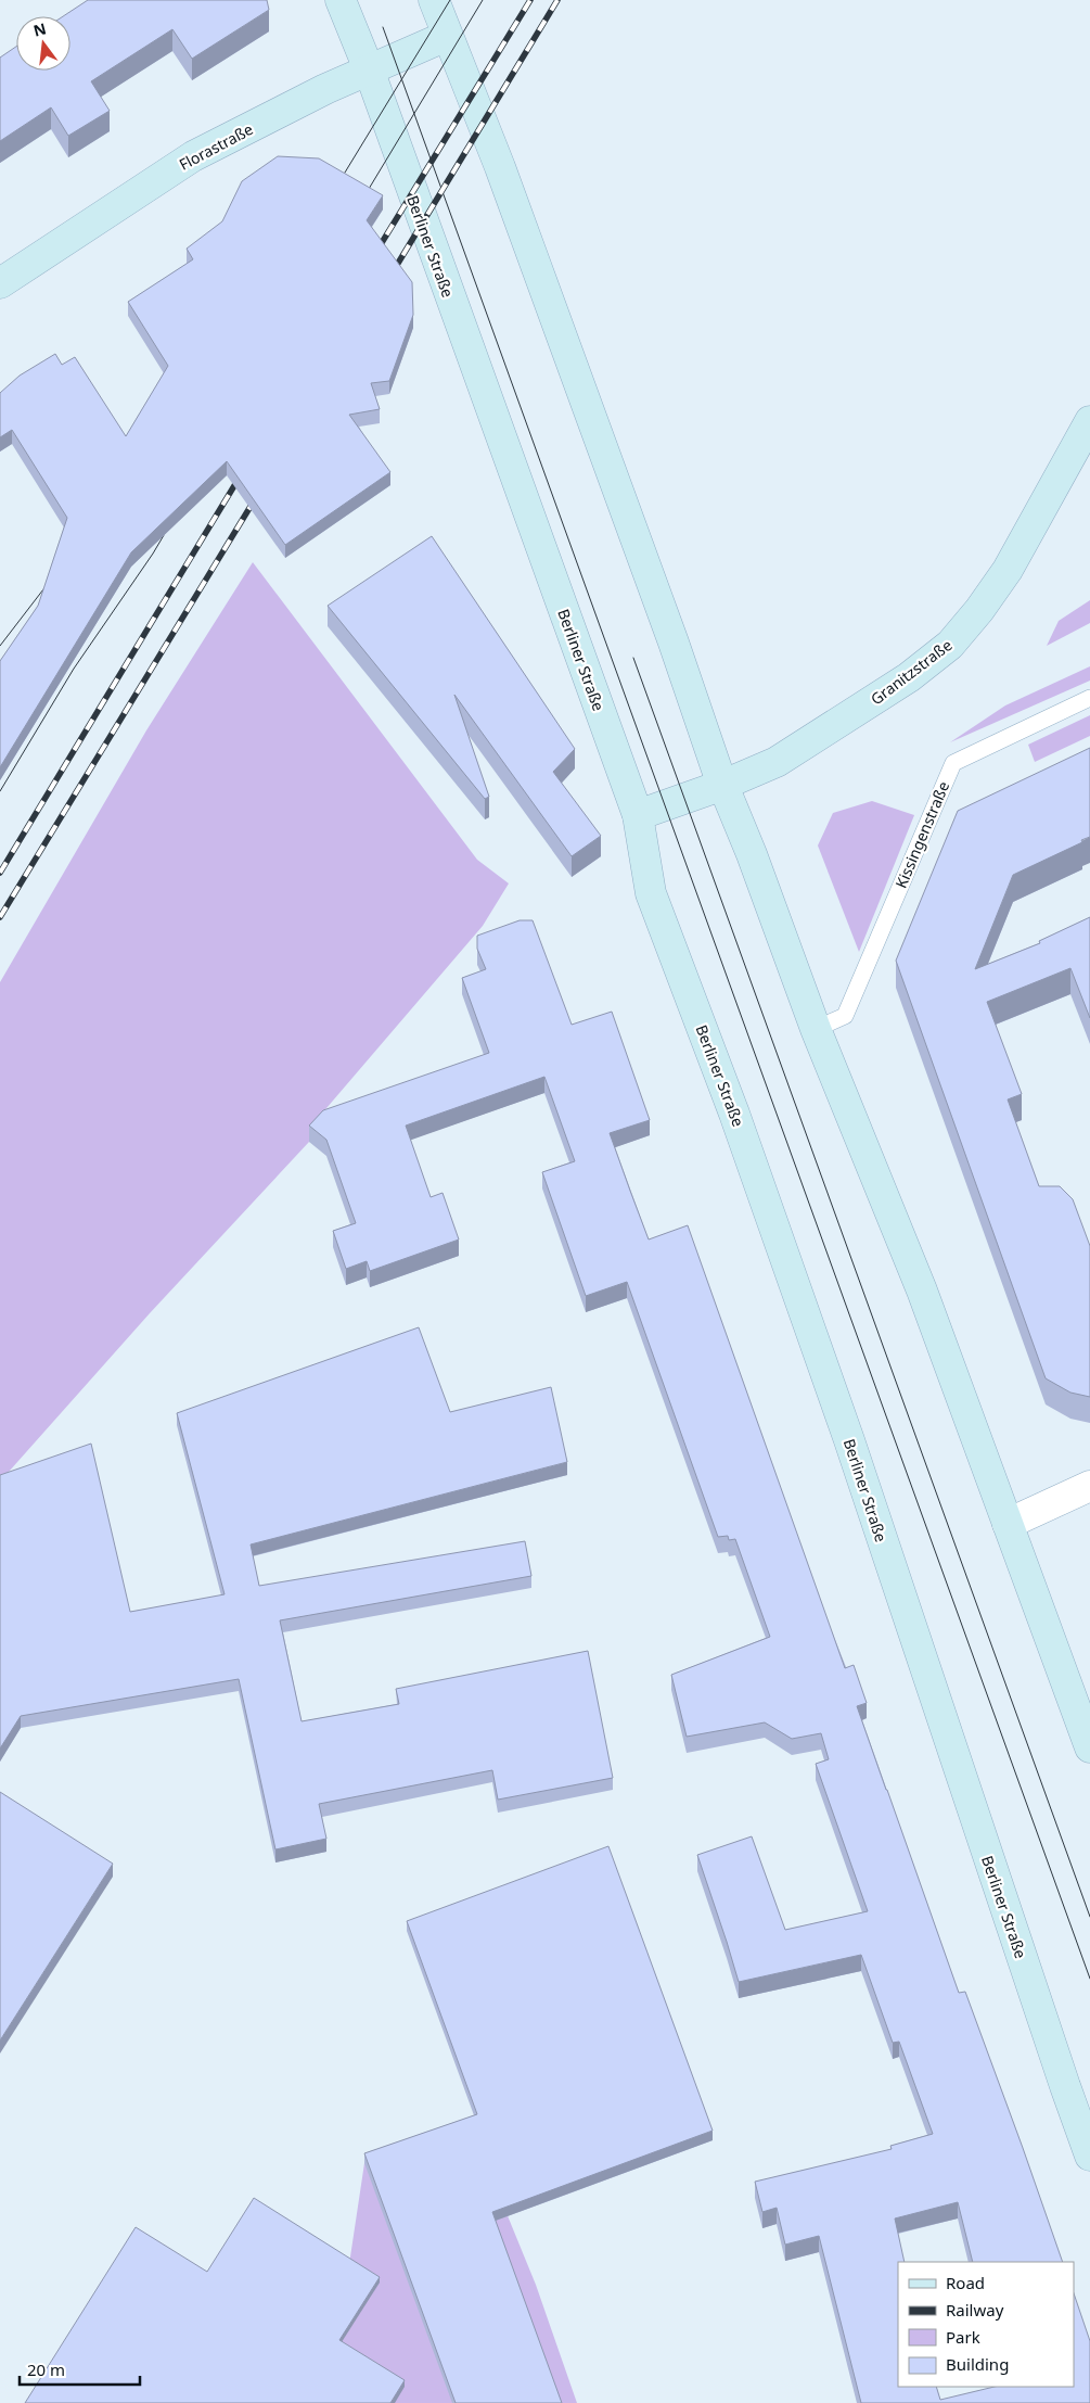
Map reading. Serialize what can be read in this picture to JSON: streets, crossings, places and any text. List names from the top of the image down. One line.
{"streets":{"main road":["Florastraße","Berliner Straße","Granitzstraße"],"lane":["Kissingenstraße"]},"crossings":[["Florastraße","Berliner Straße"],["Berliner Straße","Granitzstraße"]],"legend":["Road","Railway","Park","Building"],"scale_bar":"20 m","north":"top"}
